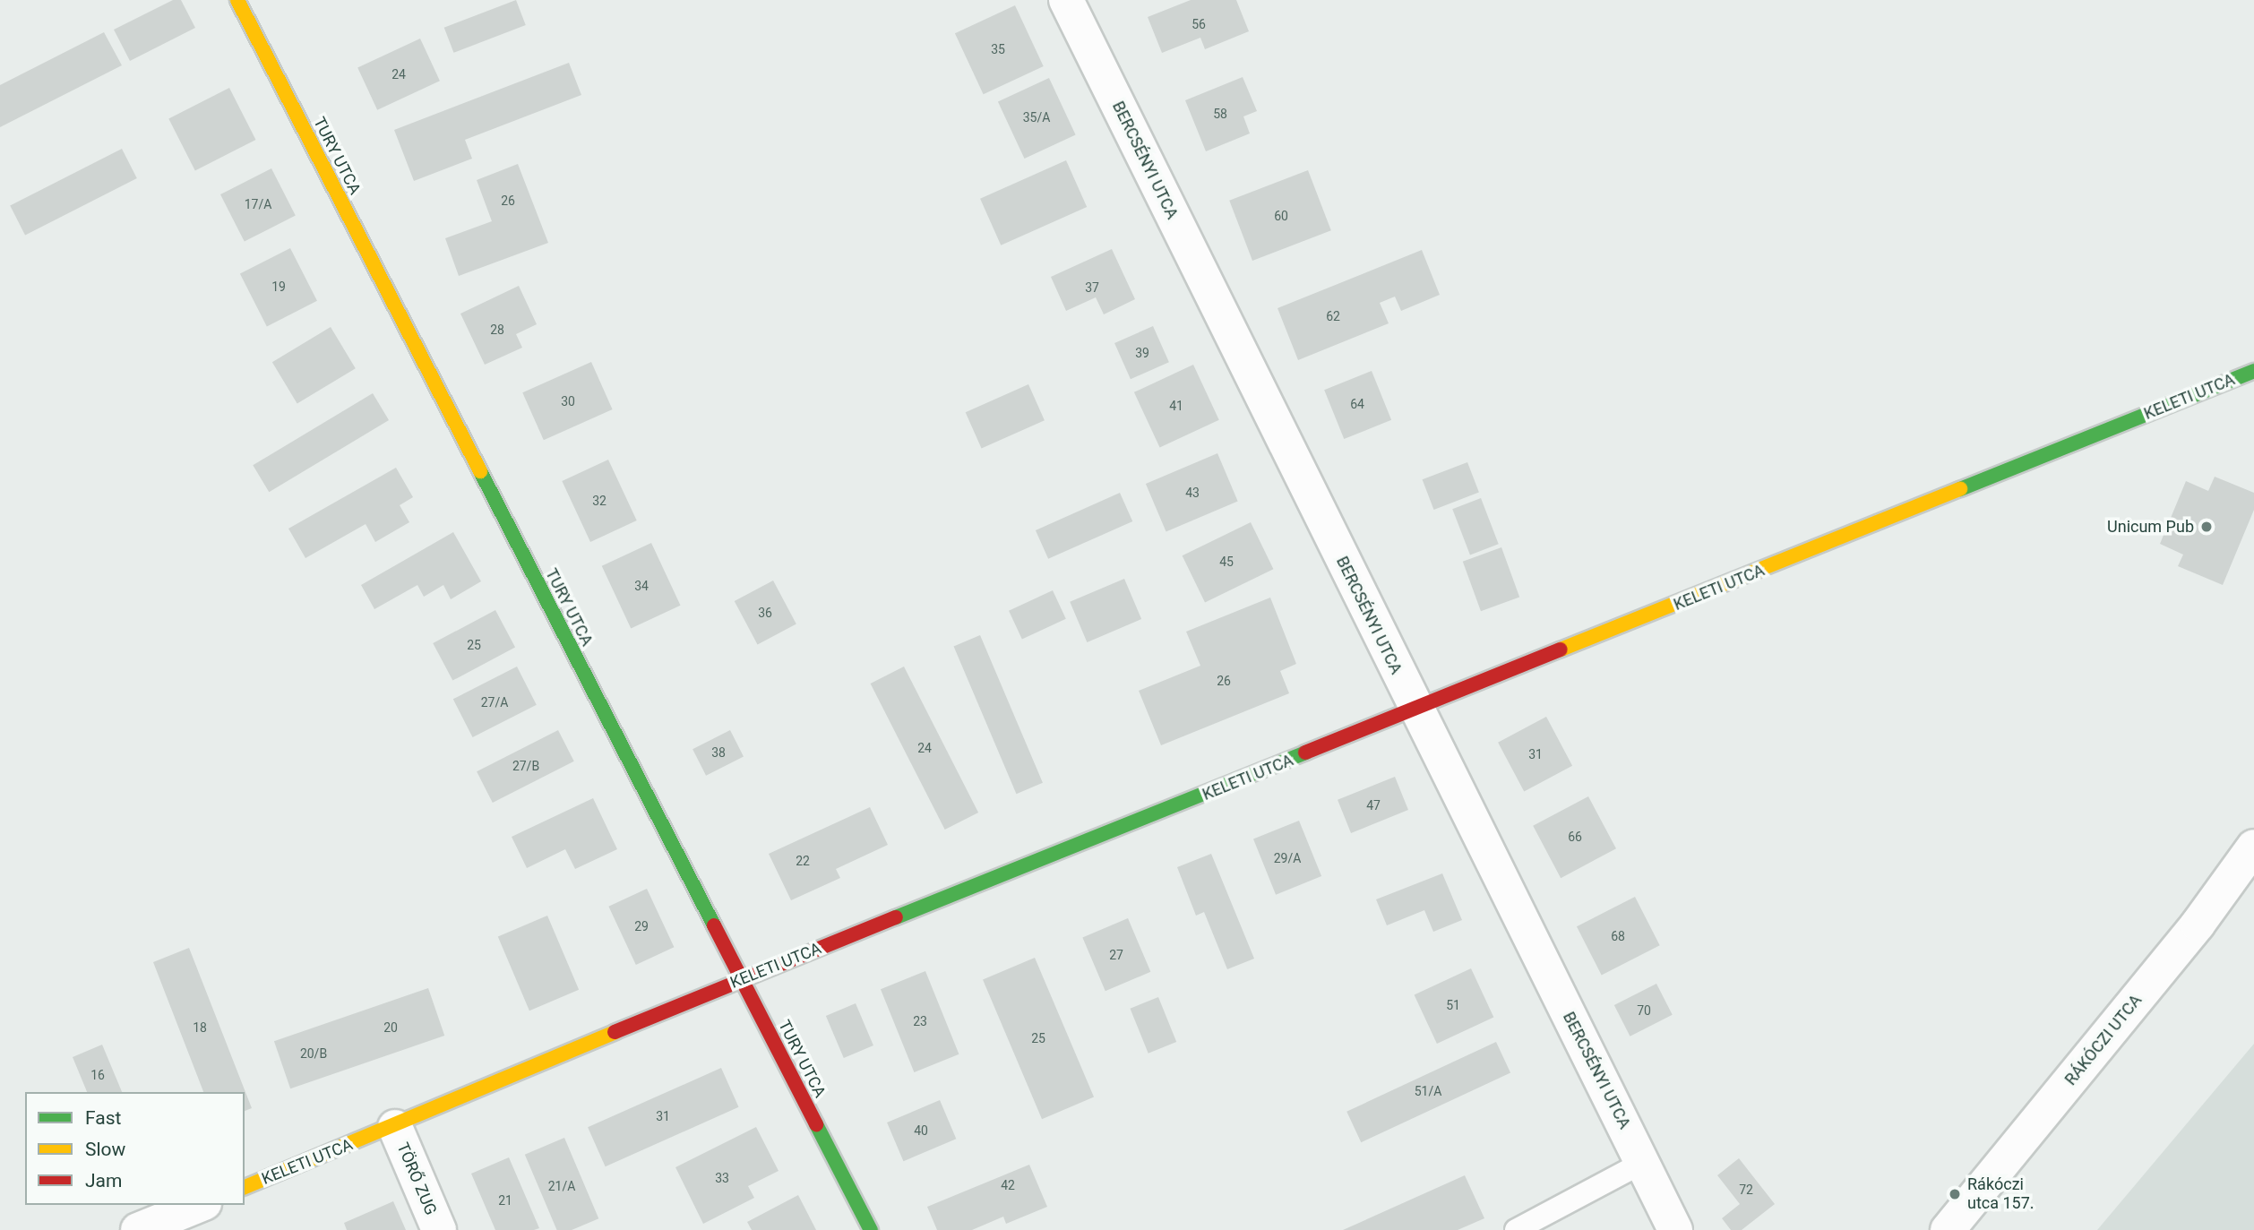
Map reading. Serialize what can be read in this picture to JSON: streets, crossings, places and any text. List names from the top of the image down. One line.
{"streets":{"street":["TURY UTCA","BERCSÉNYI UTCA","KELETI UTCA","RÁKÓCZI UTCA","TÖRŐ ZUG"]},"crossings":[["TURY UTCA","KELETI UTCA"],["BERCSÉNYI UTCA","KELETI UTCA"],["KELETI UTCA","TÖRŐ ZUG"]],"places":["Unicum Pub","Rákóczi utca 157."],"house_numbers":["56","35","24","58","35/A","26","17/A","60","19","37","62","28","39","30","64","41","43","32","45","34","36","25","26","27/A","24","38","31","27/B","47","66","29/A","22","29","68","27","51","70","23","18","20","25","20/B","16","51/A","31","40","33","42","21/A","72","21"],"legend":["Fast","Slow","Jam"]}
